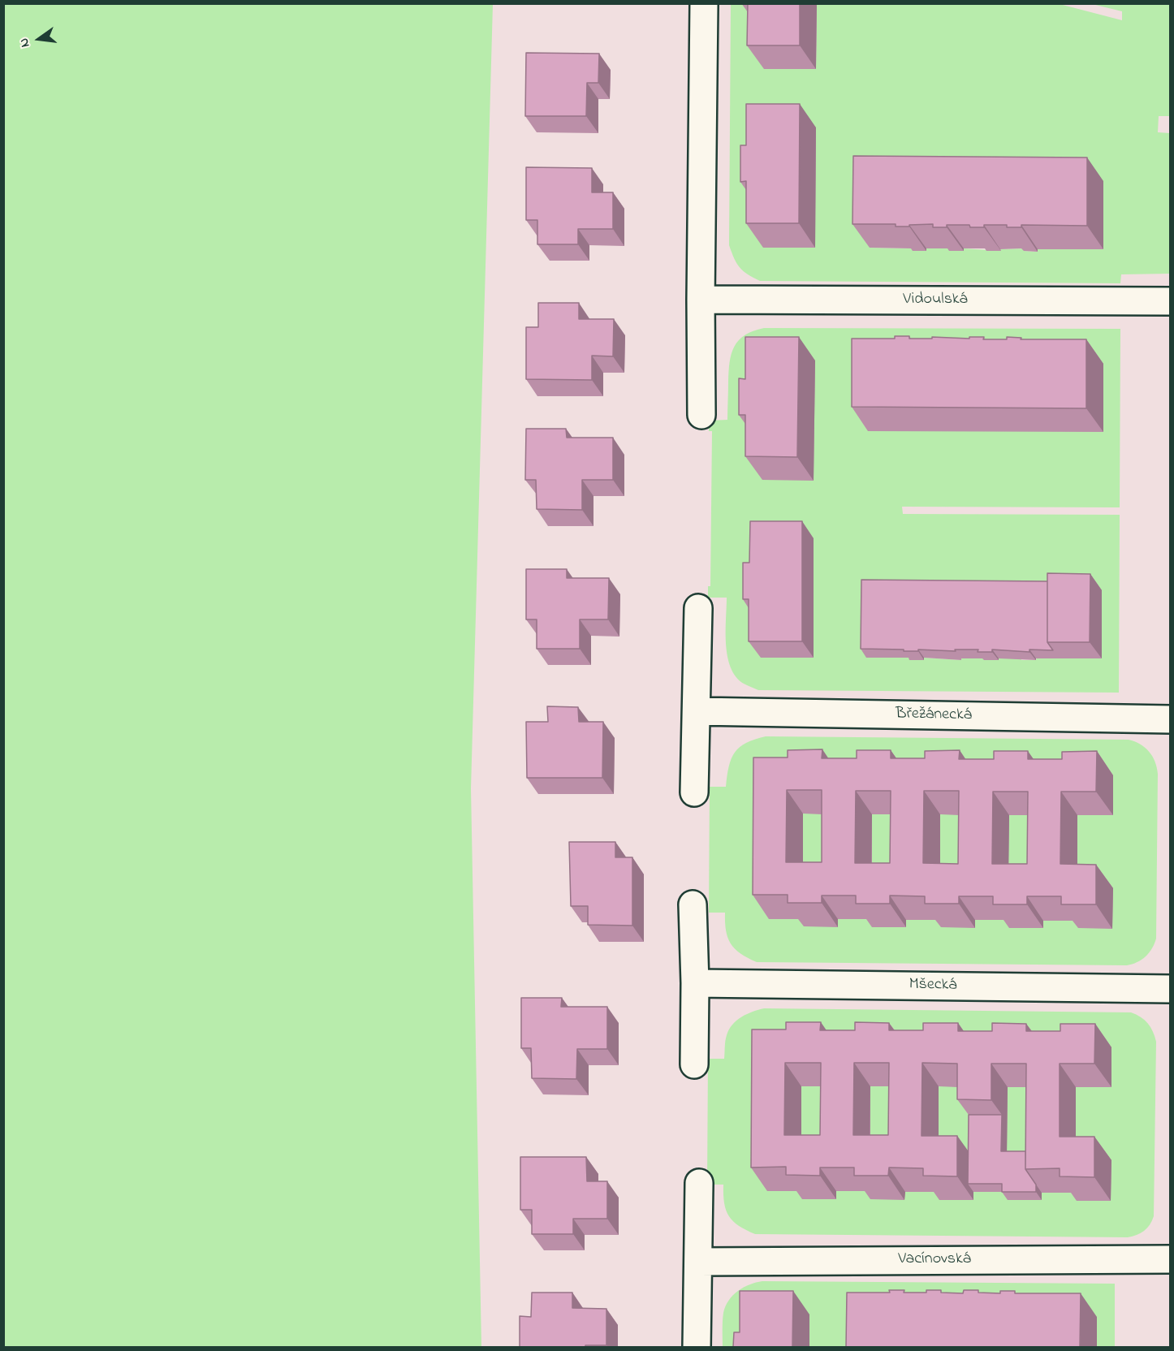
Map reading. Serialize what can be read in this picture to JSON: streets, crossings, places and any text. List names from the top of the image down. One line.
{"streets":{"street":["Vidoulská","Břežánecká","Mšecká","Vacínovská"]},"north":"left"}
